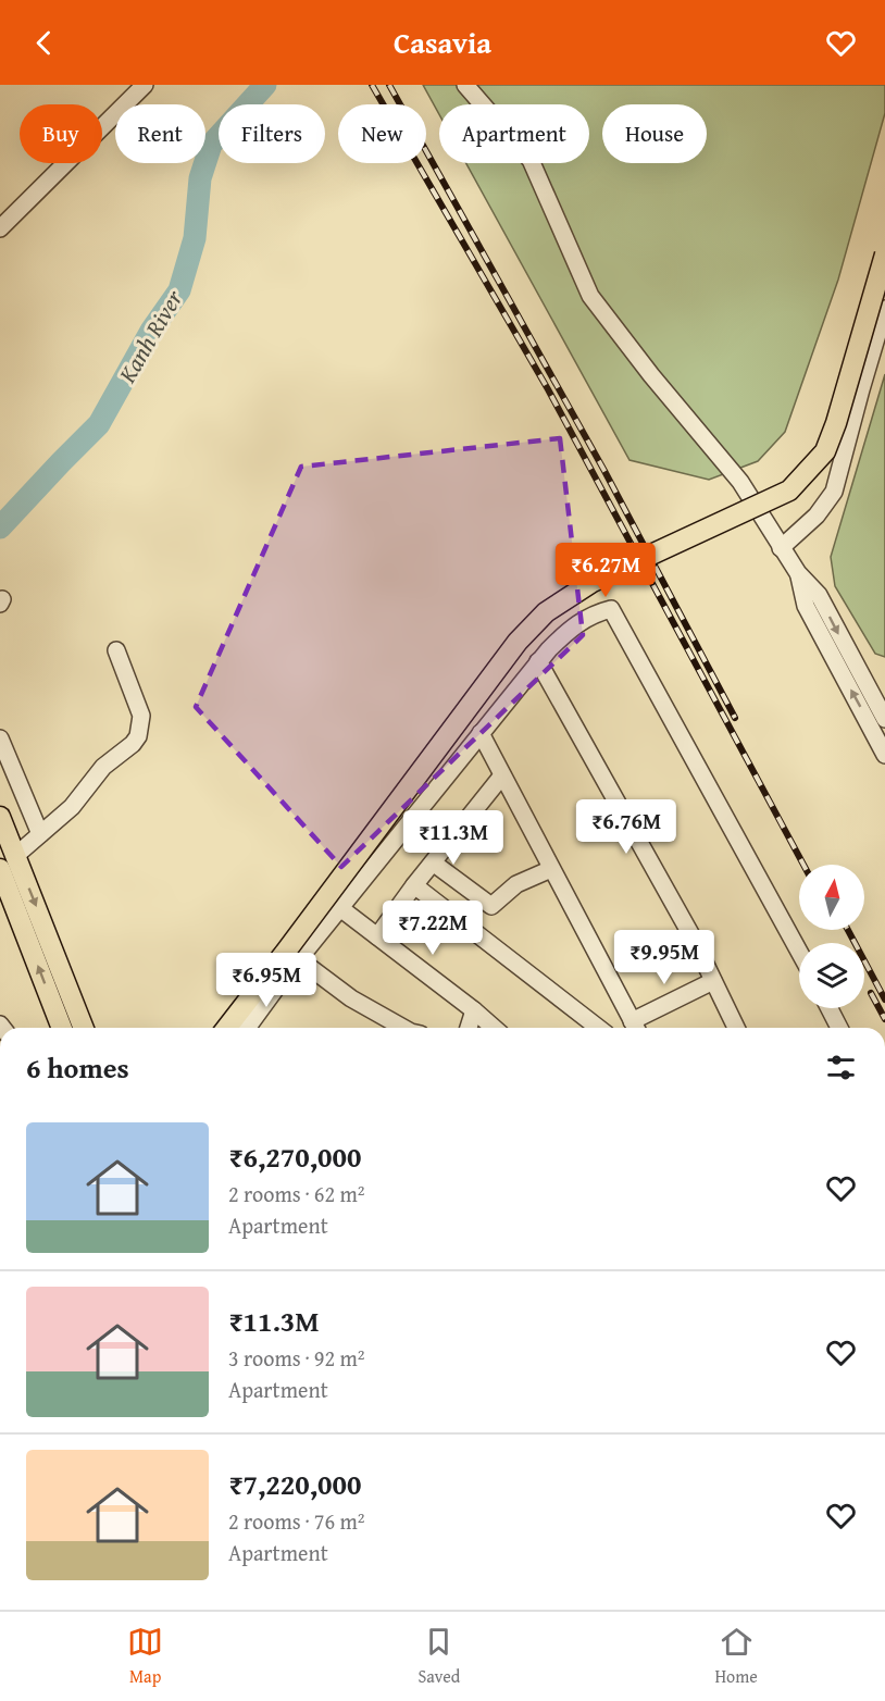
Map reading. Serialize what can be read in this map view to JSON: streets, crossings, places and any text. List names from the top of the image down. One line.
{"water":["Kanh River"],"north":"top","page":{"header":"Casavia","chip":["Buy","Rent","Filters","New","Apartment","House"],"price":["₹6.27M","₹6.76M","₹11.3M","₹7.22M","₹9.95M","₹6.95M"],"heading":"6 homes","list":[{"name":"₹6,270,000","note":"2 rooms · 62 m² · Apartment"},{"name":"₹11.3M","note":"3 rooms · 92 m² · Apartment"},{"name":"₹7,220,000","note":"2 rooms · 76 m² · Apartment"}],"tabs":["Map","Saved","Home"]}}
